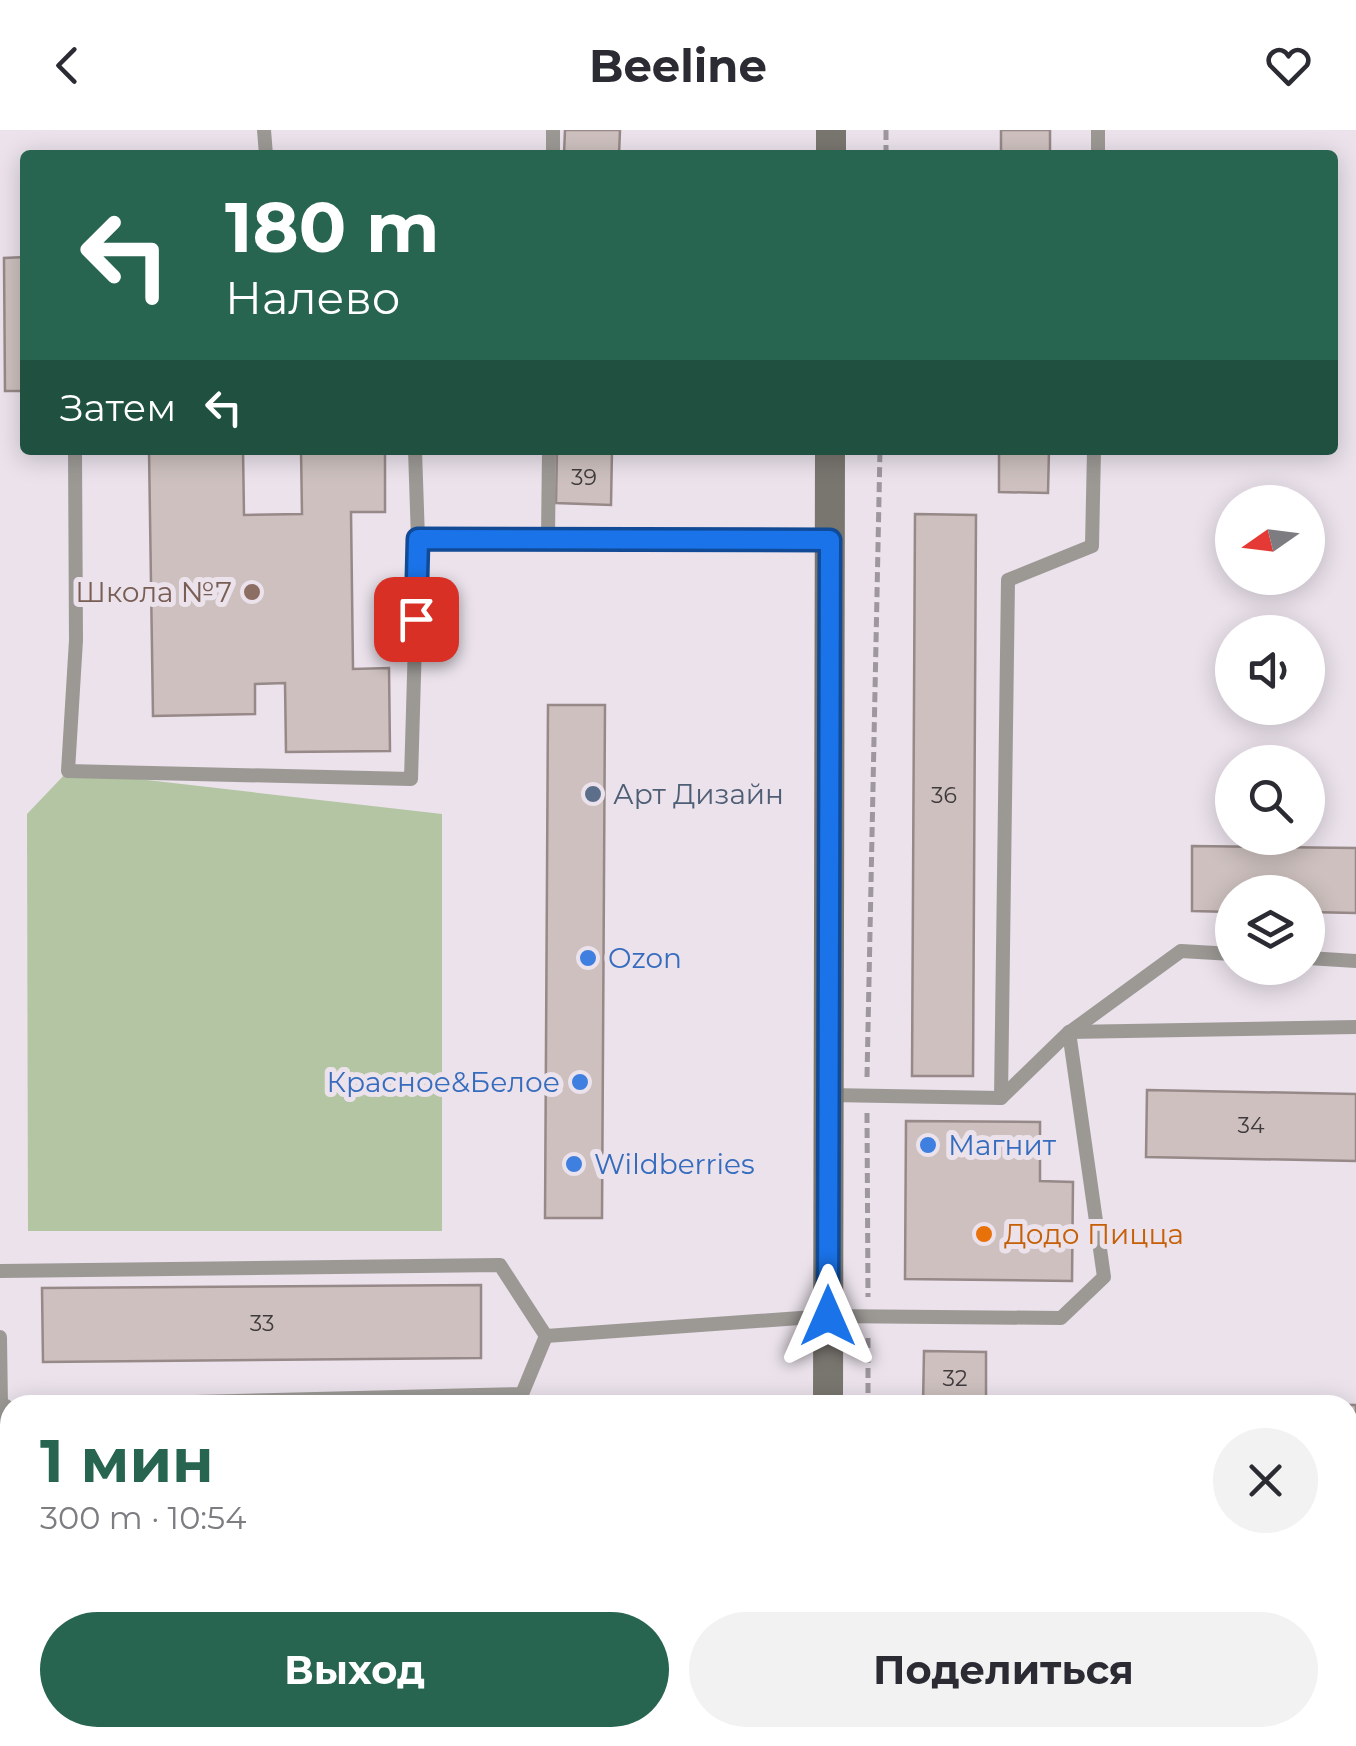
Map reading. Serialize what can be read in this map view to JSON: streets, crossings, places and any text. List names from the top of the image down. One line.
{"places":["Школа №7","Арт Дизайн","Ozon","Красное&Белое","Магнит","Wildberries","Додо Пицца"],"house_numbers":["39","36","34","33","32"],"north":"left","page":{"header":"Beeline","turn":["180 m","Налево"],"then":"Затем","heading":["1 мин","300 m · 10:54"],"buttons":["Выход","Поделиться"]}}
